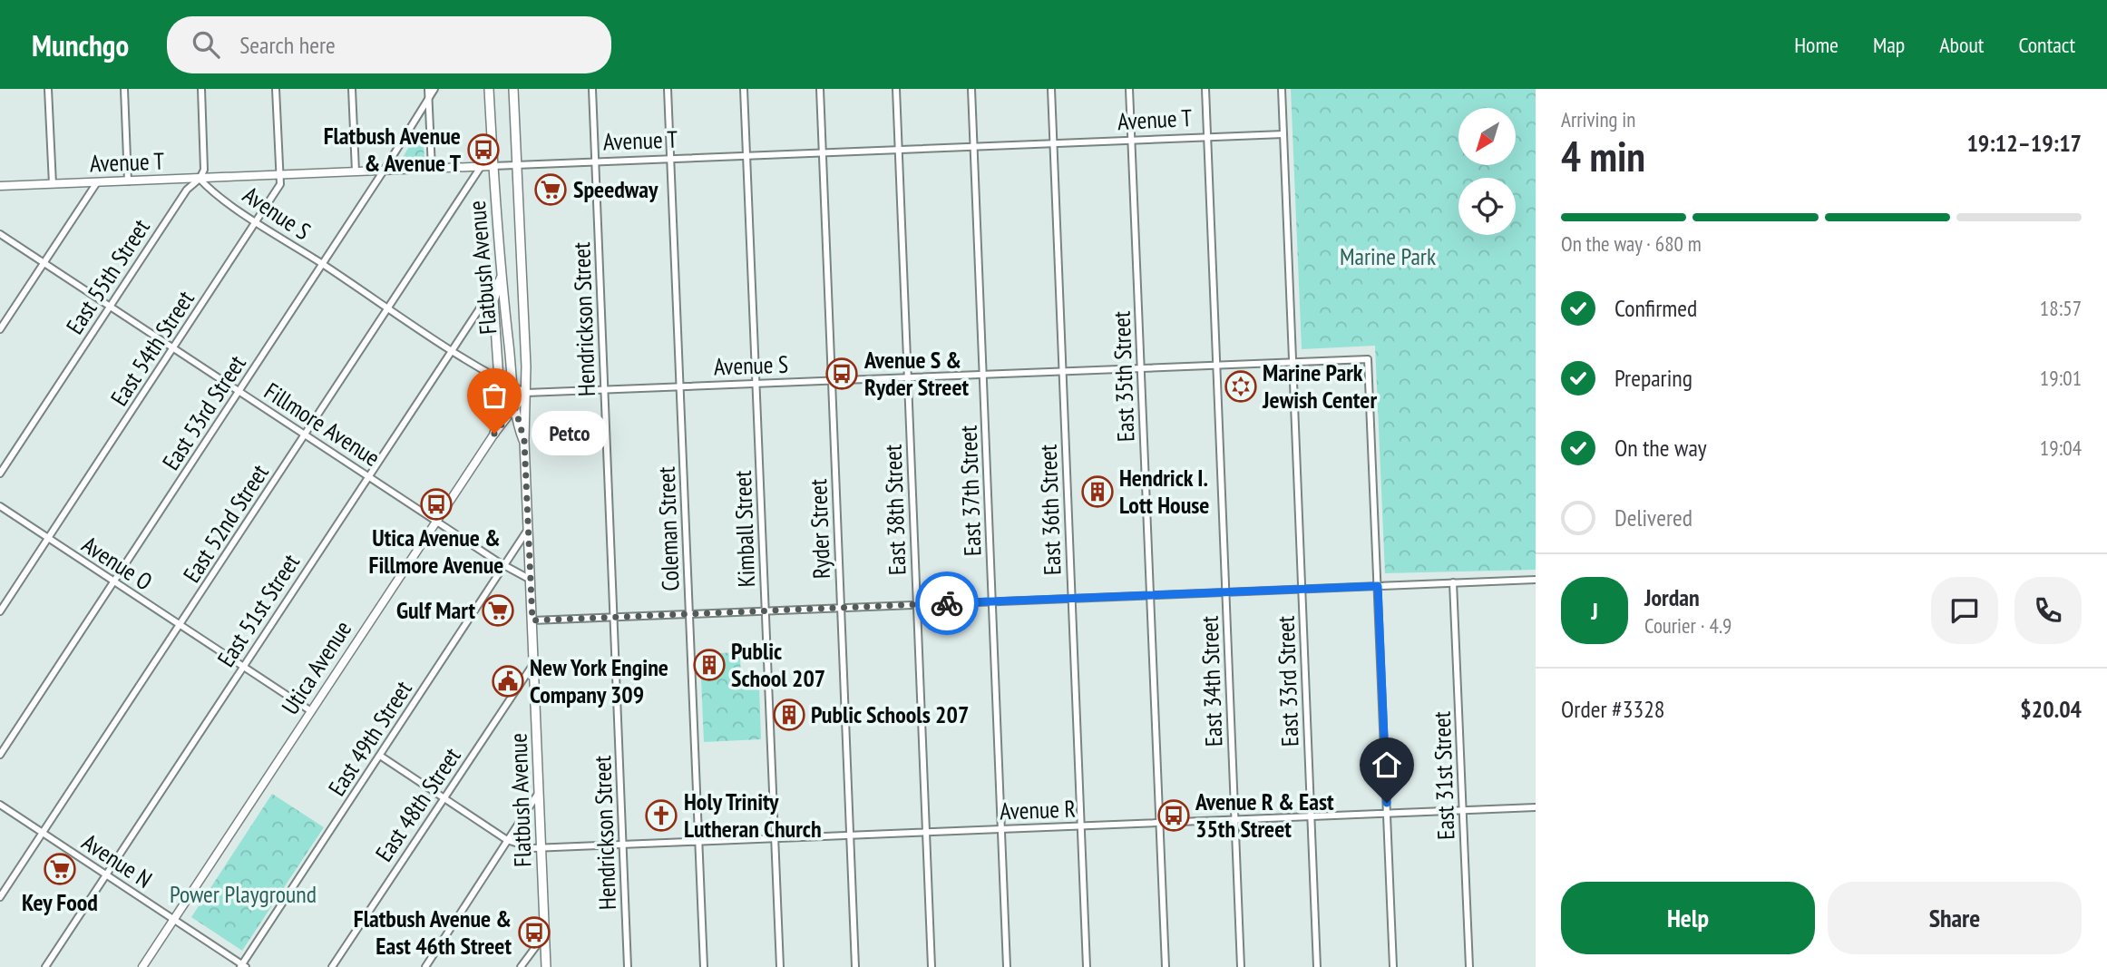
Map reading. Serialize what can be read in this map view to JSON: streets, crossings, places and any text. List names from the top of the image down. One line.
{"streets":{"main road":["Avenue T","Flatbush Avenue","Utica Avenue"],"street":["Avenue S","East 55th Street","Hendrickson Street","East 54th Street","East 35th Street","East 53rd Street","Fillmore Avenue","East 37th Street","East 38th Street","East 36th Street","East 52nd Street","Coleman Street","Kimball Street","Ryder Street","Avenue O","East 51st Street","East 34th Street","East 33rd Street","East 49th Street","East 31st Street","East 48th Street","Avenue R","Avenue N"]},"crossings":[["Avenue T","Avenue S"],["Avenue T","Flatbush Avenue"],["Avenue T","East 55th Street"],["Avenue T","Hendrickson Street"],["Avenue T","East 54th Street"],["Avenue T","East 35th Street"],["Avenue T","East 53rd Street"],["Avenue T","East 37th Street"],["Avenue T","East 38th Street"],["Avenue T","East 36th Street"],["Avenue T","East 52nd Street"],["Avenue T","Coleman Street"],["Avenue T","Kimball Street"],["Avenue T","Ryder Street"],["Avenue T","East 34th Street"],["Avenue T","East 33rd Street"],["Avenue S","Flatbush Avenue"],["Avenue S","East 55th Street"],["Avenue S","Hendrickson Street"],["Avenue S","East 54th Street"],["Avenue S","East 35th Street"],["Avenue S","East 53rd Street"],["Avenue S","East 37th Street"],["Avenue S","East 38th Street"],["Avenue S","East 36th Street"],["Avenue S","East 52nd Street"],["Avenue S","Coleman Street"],["Avenue S","Kimball Street"],["Avenue S","Ryder Street"],["Avenue S","East 51st Street"],["Avenue S","Utica Avenue"],["Avenue S","East 34th Street"],["Avenue S","East 33rd Street"],["Flatbush Avenue","Fillmore Avenue"],["Flatbush Avenue","East 51st Street"],["Flatbush Avenue","Utica Avenue"],["Flatbush Avenue","East 49th Street"],["Flatbush Avenue","East 48th Street"],["Flatbush Avenue","Avenue R"],["East 55th Street","Fillmore Avenue"],["Hendrickson Street","Avenue R"],["East 54th Street","Fillmore Avenue"],["East 54th Street","Avenue O"],["East 35th Street","Avenue R"],["East 53rd Street","Fillmore Avenue"],["East 53rd Street","Avenue O"],["Fillmore Avenue","East 52nd Street"],["Fillmore Avenue","East 51st Street"],["Fillmore Avenue","Utica Avenue"],["Fillmore Avenue","East 49th Street"],["East 37th Street","Avenue R"],["East 38th Street","Avenue R"],["East 36th Street","Avenue R"],["East 52nd Street","Avenue O"],["East 52nd Street","Avenue N"],["Coleman Street","Avenue R"],["Kimball Street","Avenue R"],["Ryder Street","Avenue R"],["Avenue O","East 51st Street"],["Avenue O","Utica Avenue"],["East 51st Street","Avenue N"],["Utica Avenue","Avenue N"],["East 34th Street","Avenue R"],["East 33rd Street","Avenue R"],["East 49th Street","Avenue N"],["East 31st Street","Avenue R"]],"parks":["Marine Park","Power Playground"],"places":{"bus stop":["Flatbush Avenue & Avenue T","Avenue S & Ryder Street","Utica Avenue & Fillmore Avenue","Avenue R & East 35th Street","Flatbush Avenue & East 46th Street"],"supermarket":["Speedway","Gulf Mart","Key Food"],"synagogue":["Marine Park Jewish Center"],"other":["Petco"],"building":["Hendrick I. Lott House","Public School 207","Public Schools 207"],"public building":["New York Engine Company 309"],"church":["Holy Trinity Lutheran Church"]},"north":"bottom left","page":{"header":"Munchgo","search":"Search here","nav":["Home","Map","About","Contact"],"heading":["4 min","Arriving in","19:12–19:17"],"panel":["Jordan","Courier · 4.9","Order #3328","$20.04"],"bar":"On the way · 680 m","list":[["Confirmed","18:57"],["Preparing","19:01"],["On the way","19:04"],"Delivered"],"bubble":"Petco","round":"J","buttons":["Help","Share"]}}
